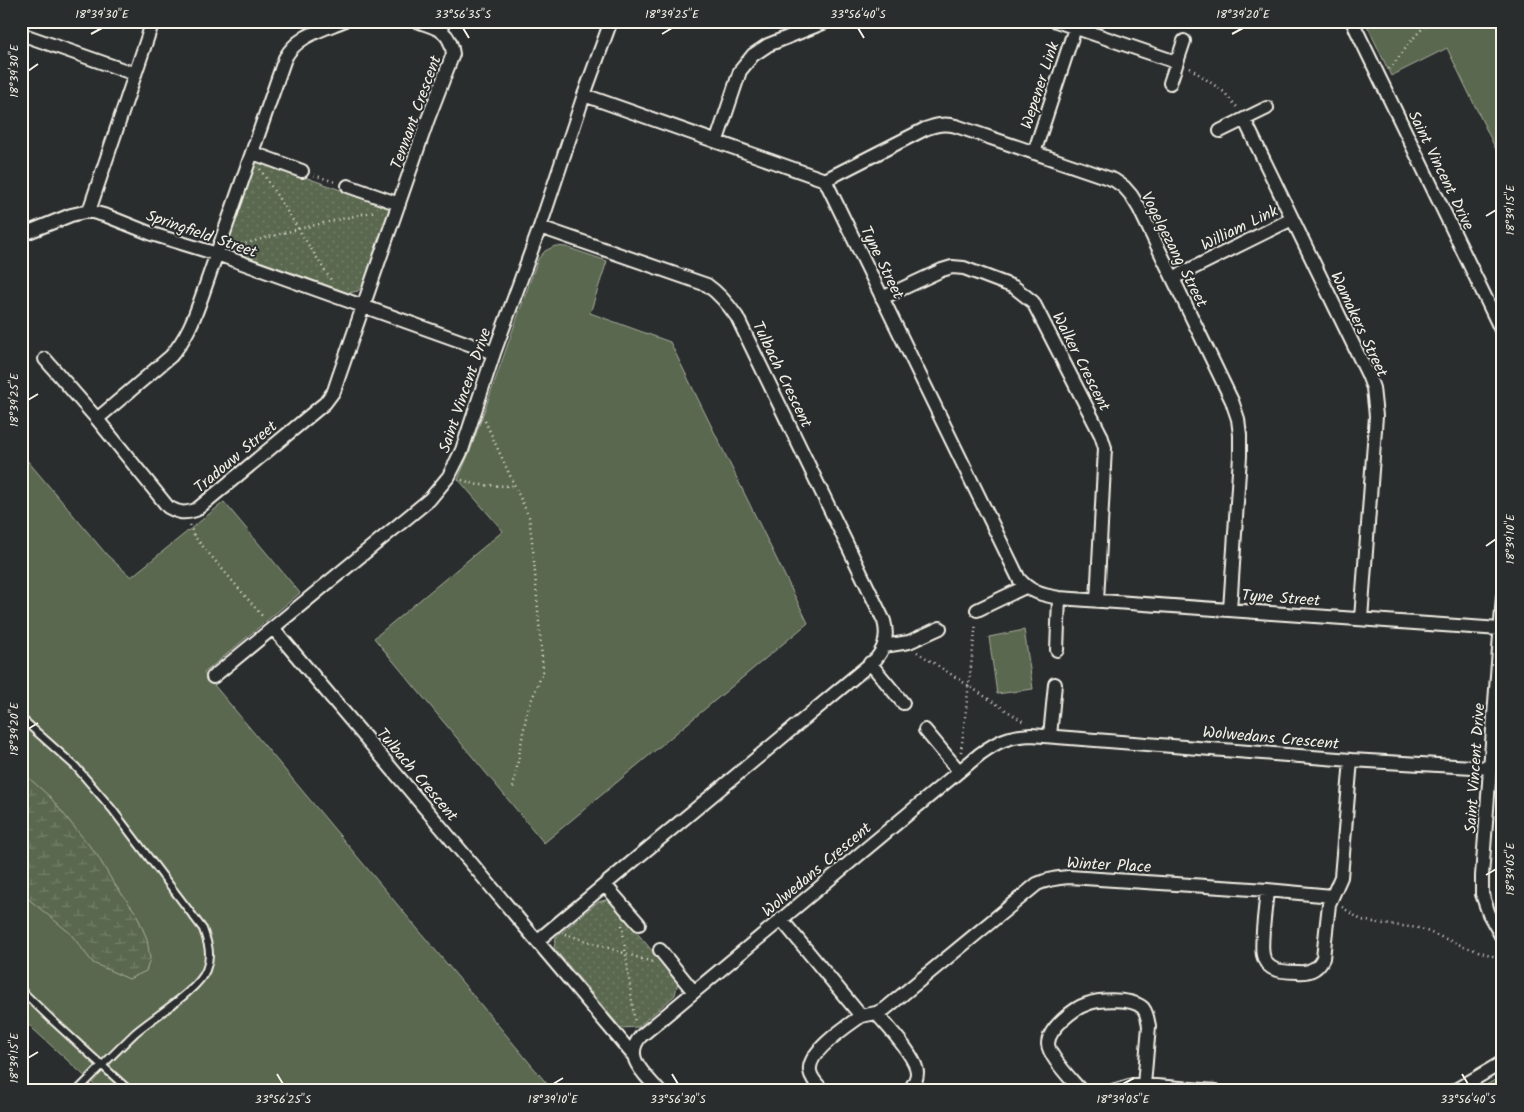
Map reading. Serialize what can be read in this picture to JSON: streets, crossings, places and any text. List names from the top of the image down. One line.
{"streets":{"street":["Wepener Link","Tennant Crescent","Saint Vincent Drive","William Link","Springfield Street","Vogelgezang Street","Tyne Street","Wamakers Street","Walker Crescent","Tulbach Crescent","Tradouw Street","Wolwedans Crescent","Winter Place"]},"crossings":[["Wepener Link","Vogelgezang Street"],["Tennant Crescent","Springfield Street"],["Tennant Crescent","Tradouw Street"],["Saint Vincent Drive","Springfield Street"],["Saint Vincent Drive","Tyne Street"],["Saint Vincent Drive","Tulbach Crescent"],["Saint Vincent Drive","Wolwedans Crescent"],["William Link","Vogelgezang Street"],["William Link","Wamakers Street"],["Springfield Street","Tradouw Street"],["Vogelgezang Street","Tyne Street"],["Tyne Street","Wamakers Street"],["Tyne Street","Walker Crescent"]],"coordinates":["18°39'30\"E","33°56'35\"S","18°39'25\"E","33°56'40\"S","18°39'20\"E","18°39'15\"E","18°39'10\"E","18°39'05\"E","33°56'25\"S","33°56'30\"S"]}
